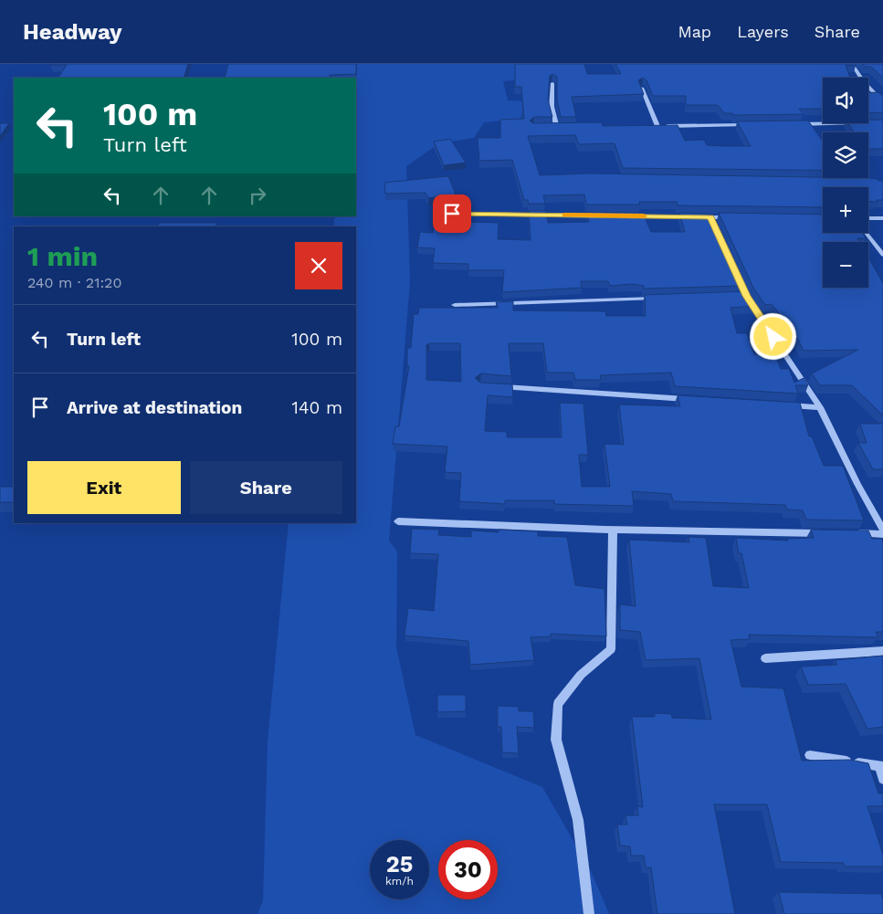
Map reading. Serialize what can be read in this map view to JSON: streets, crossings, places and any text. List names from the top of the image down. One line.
{"page":{"header":"Headway","nav":["Map","Layers","Share"],"map_buttons":["+","−"],"turn":["100 m","Turn left"],"heading":["1 min","240 m · 21:20"],"list":[{"name":"Turn left","value":"100 m"},{"name":"Arrive at destination","value":"140 m"}],"buttons":["Exit","Share"],"speed":"25 km/h","limit":"30"}}
